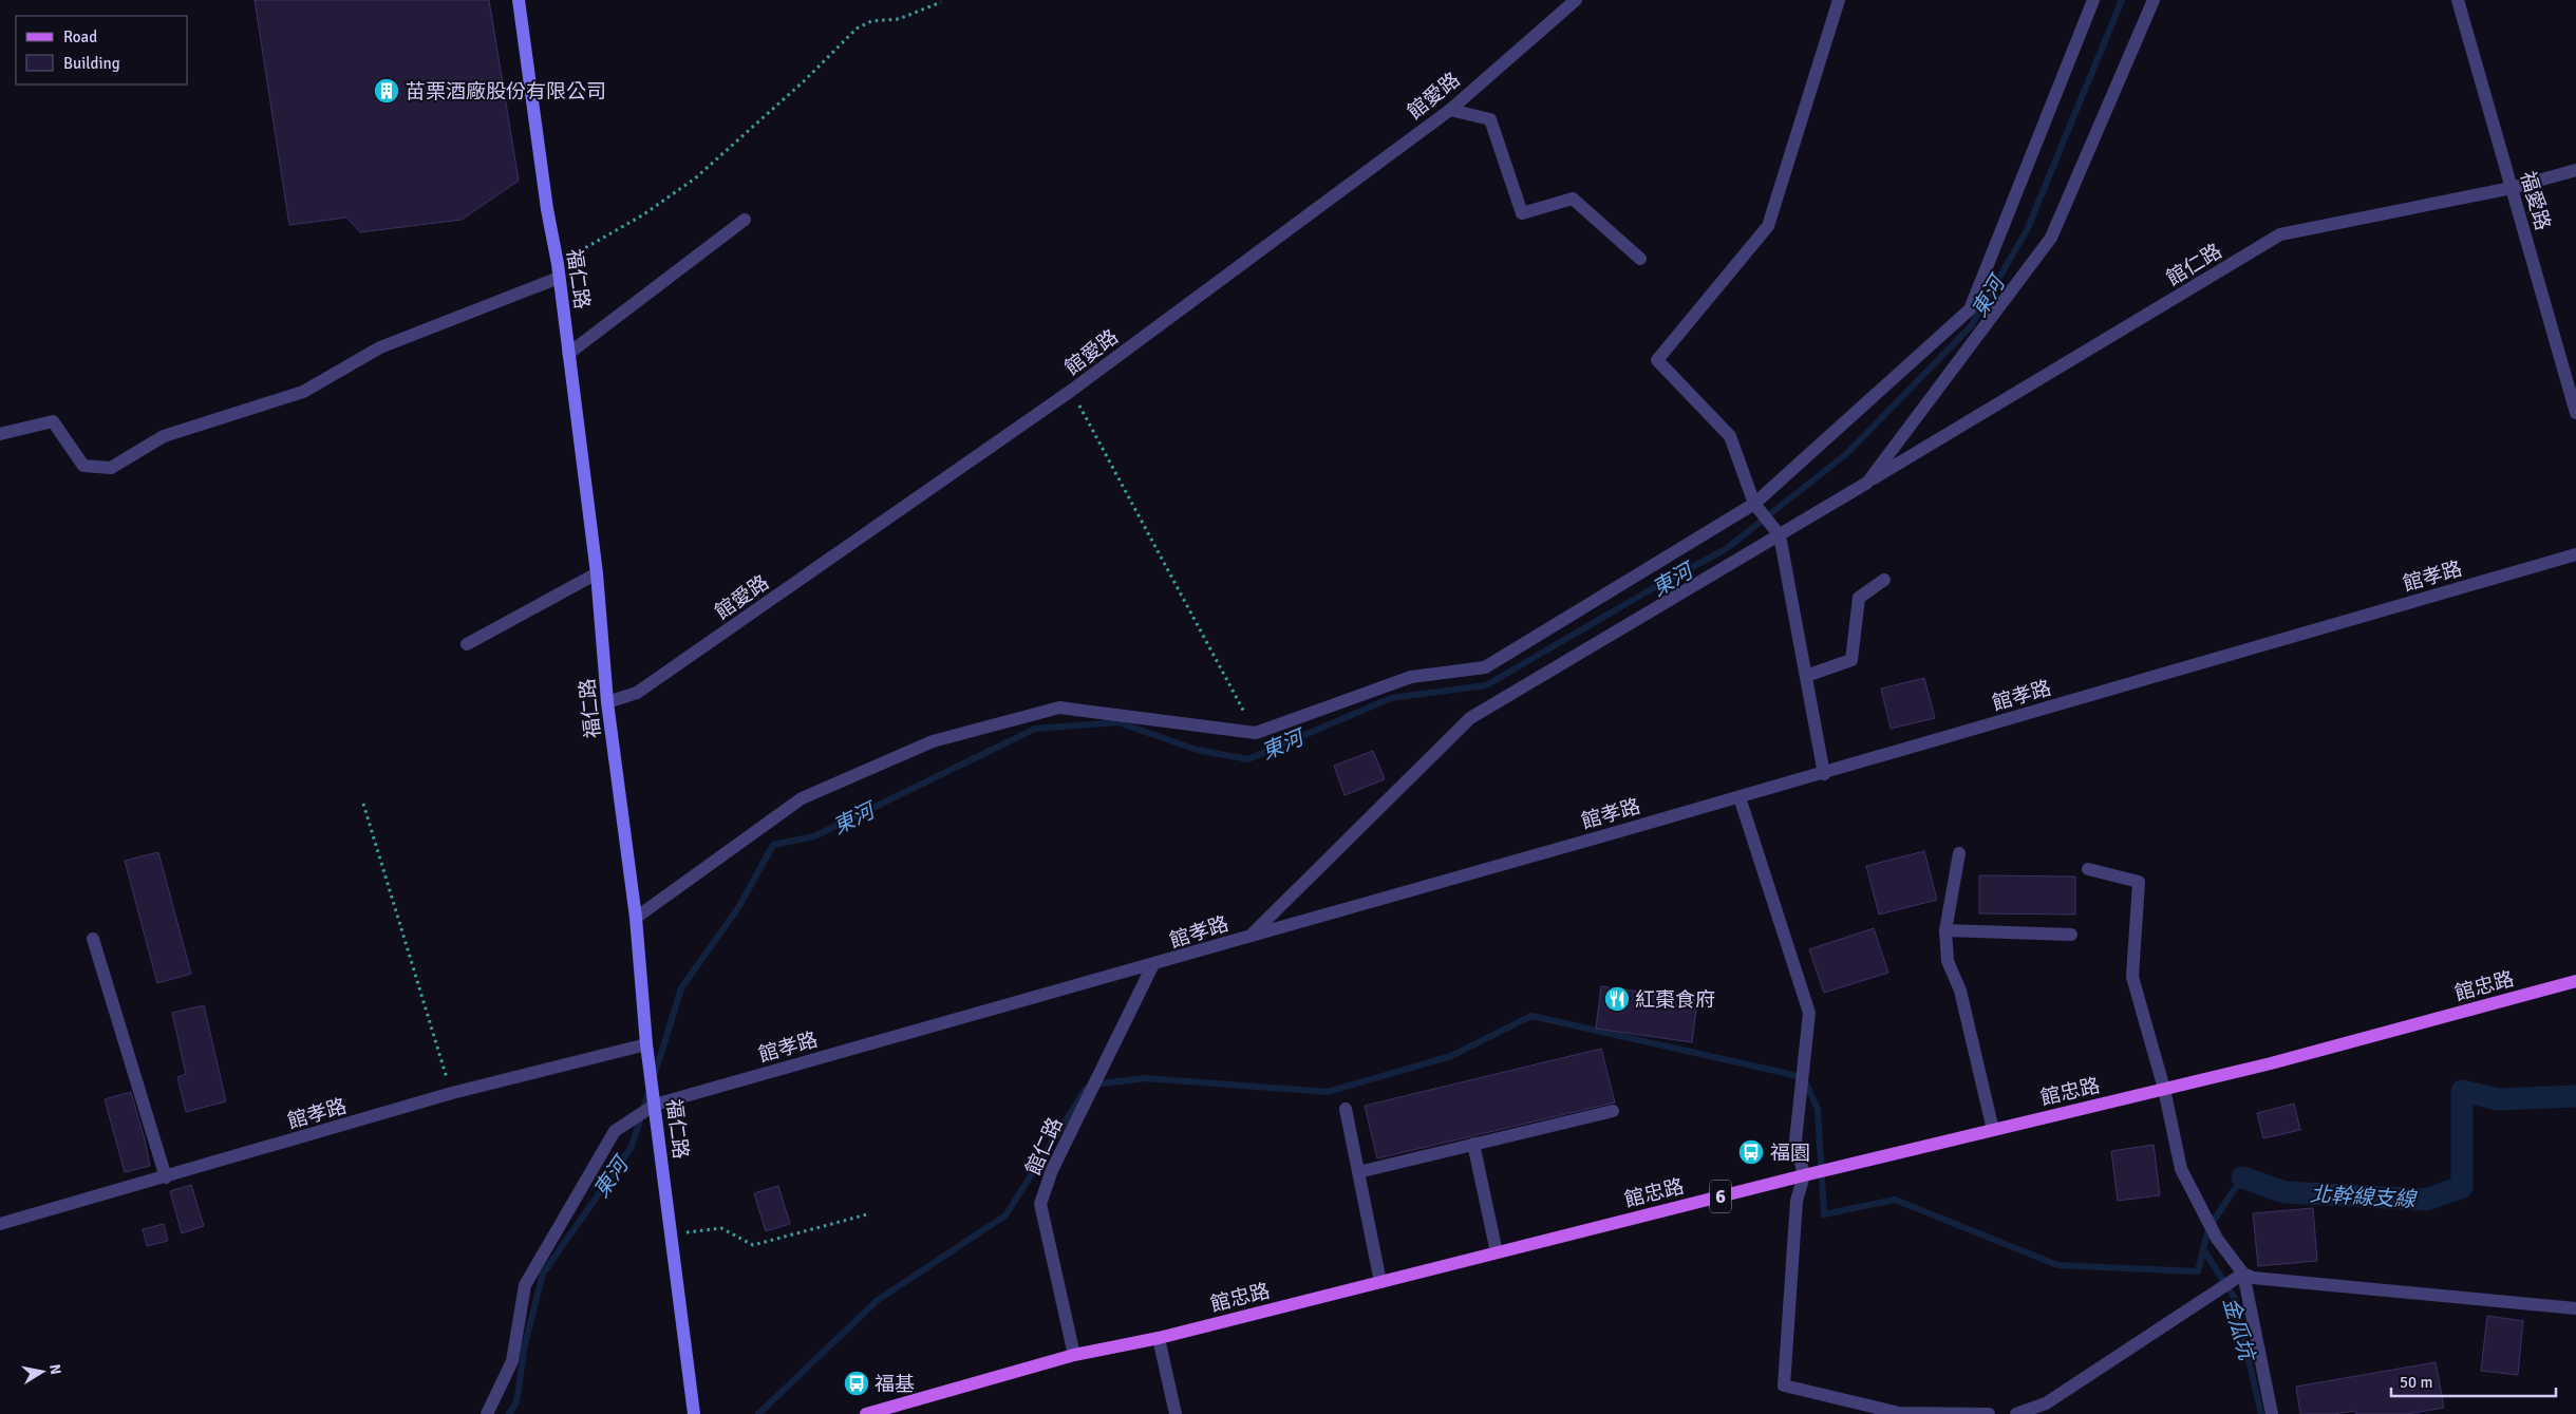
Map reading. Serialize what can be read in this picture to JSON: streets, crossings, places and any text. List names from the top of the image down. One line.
{"streets":{"main road":["館忠路","6"],"street":["館愛路","福愛路","館仁路","福仁路","館孝路"]},"crossings":[["館愛路","福仁路"],["福愛路","館仁路"],["館仁路","館孝路"],["館仁路","館忠路"],["福仁路","館孝路"]],"water":["東河","北幹線支線","金瓜坑"],"places":{"building":["苗栗酒廠股份有限公司"],"restaurant":["紅棗食府"],"bus stop":["福園","福基"]},"legend":["Road","Building"],"scale_bar":"50 m","north":"right"}
